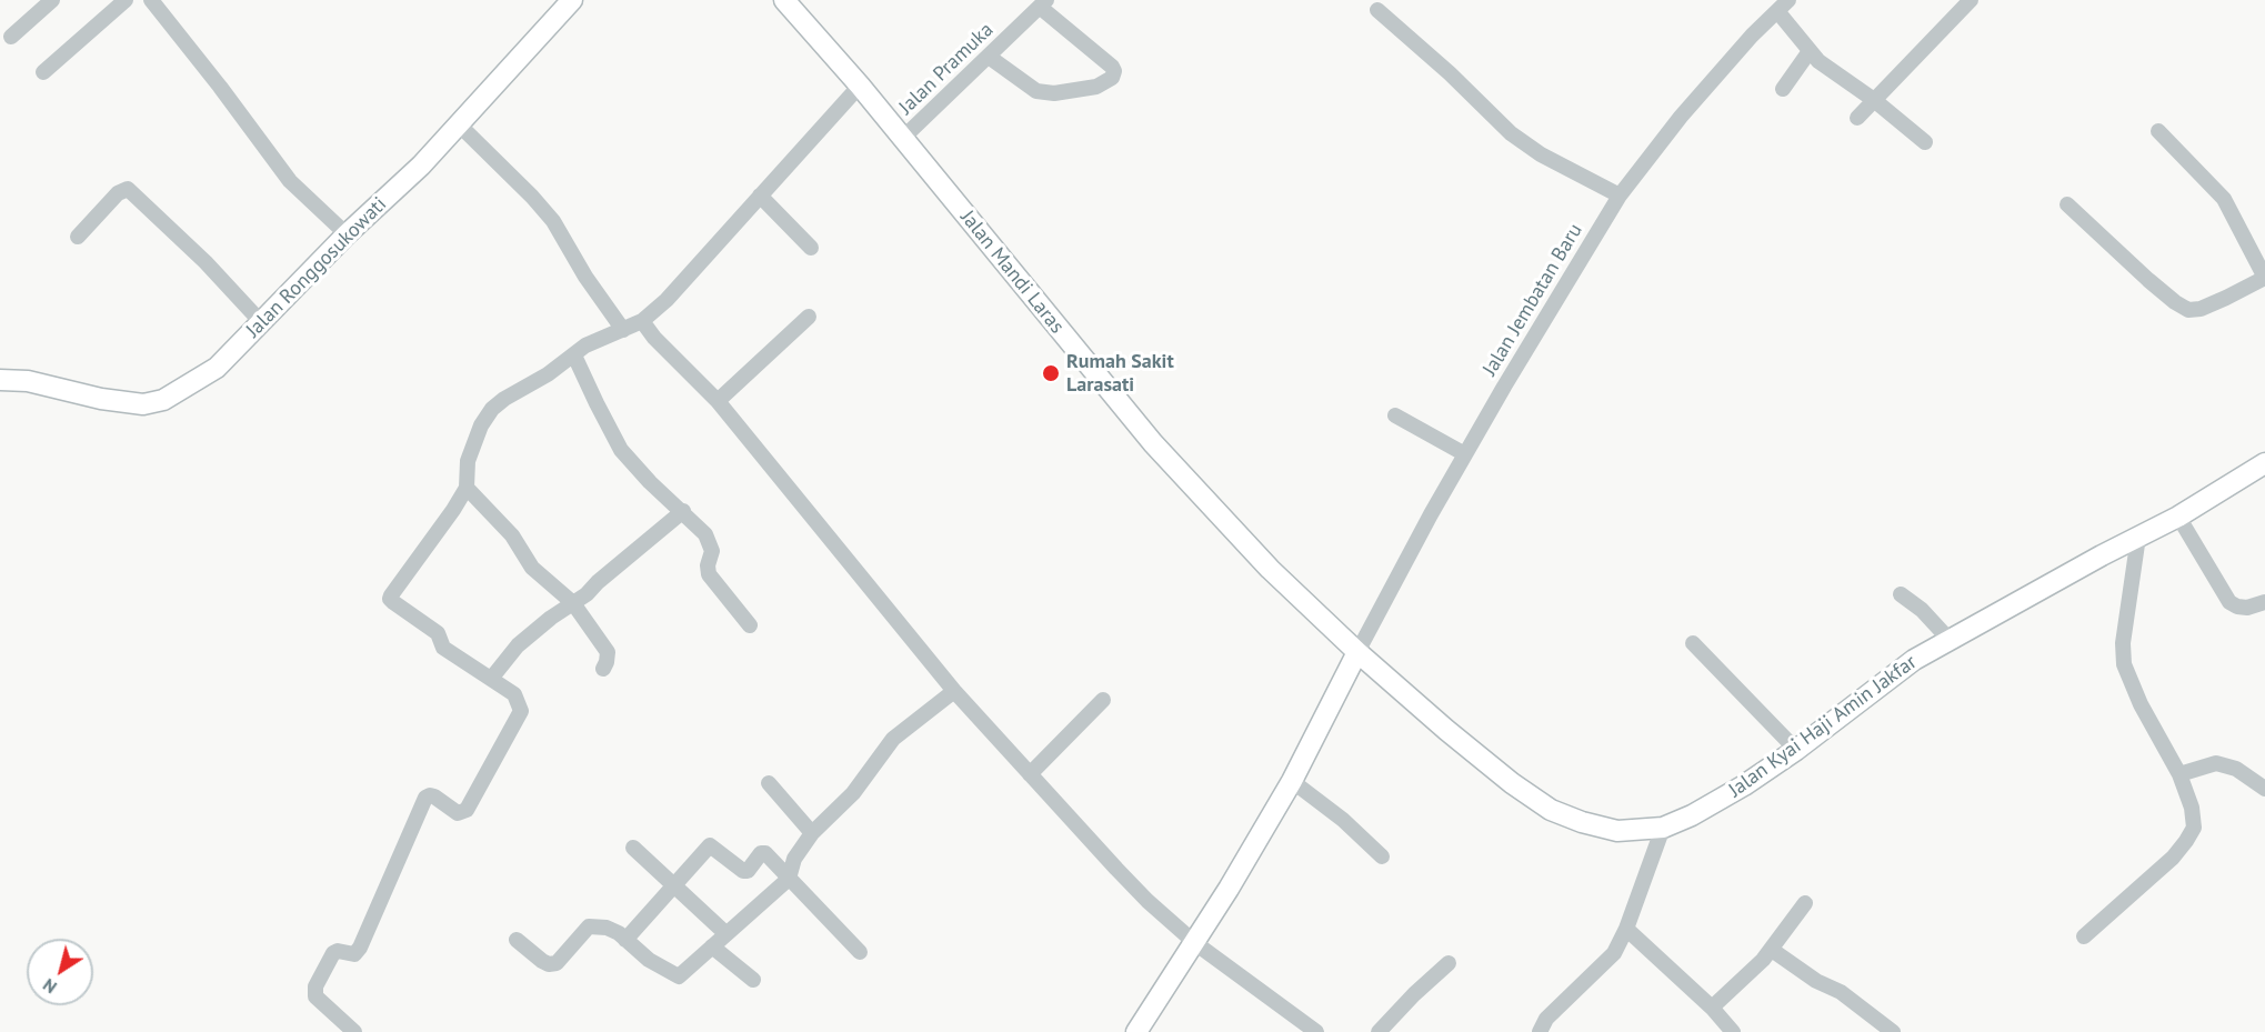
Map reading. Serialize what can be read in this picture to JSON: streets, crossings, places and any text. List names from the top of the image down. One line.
{"streets":{"main road":["Jalan Ronggosukowati","Jalan Mandi Laras","Jalan Kyai Haji Amin Jakfar"],"street":["Jalan Pramuka","Jalan Jembatan Baru"]},"crossings":[["Jalan Pramuka","Jalan Mandi Laras"],["Jalan Mandi Laras","Jalan Jembatan Baru"],["Jalan Mandi Laras","Jalan Kyai Haji Amin Jakfar"],["Jalan Jembatan Baru","Jalan Kyai Haji Amin Jakfar"]],"places":["Rumah Sakit Larasati"],"north":"bottom left"}
